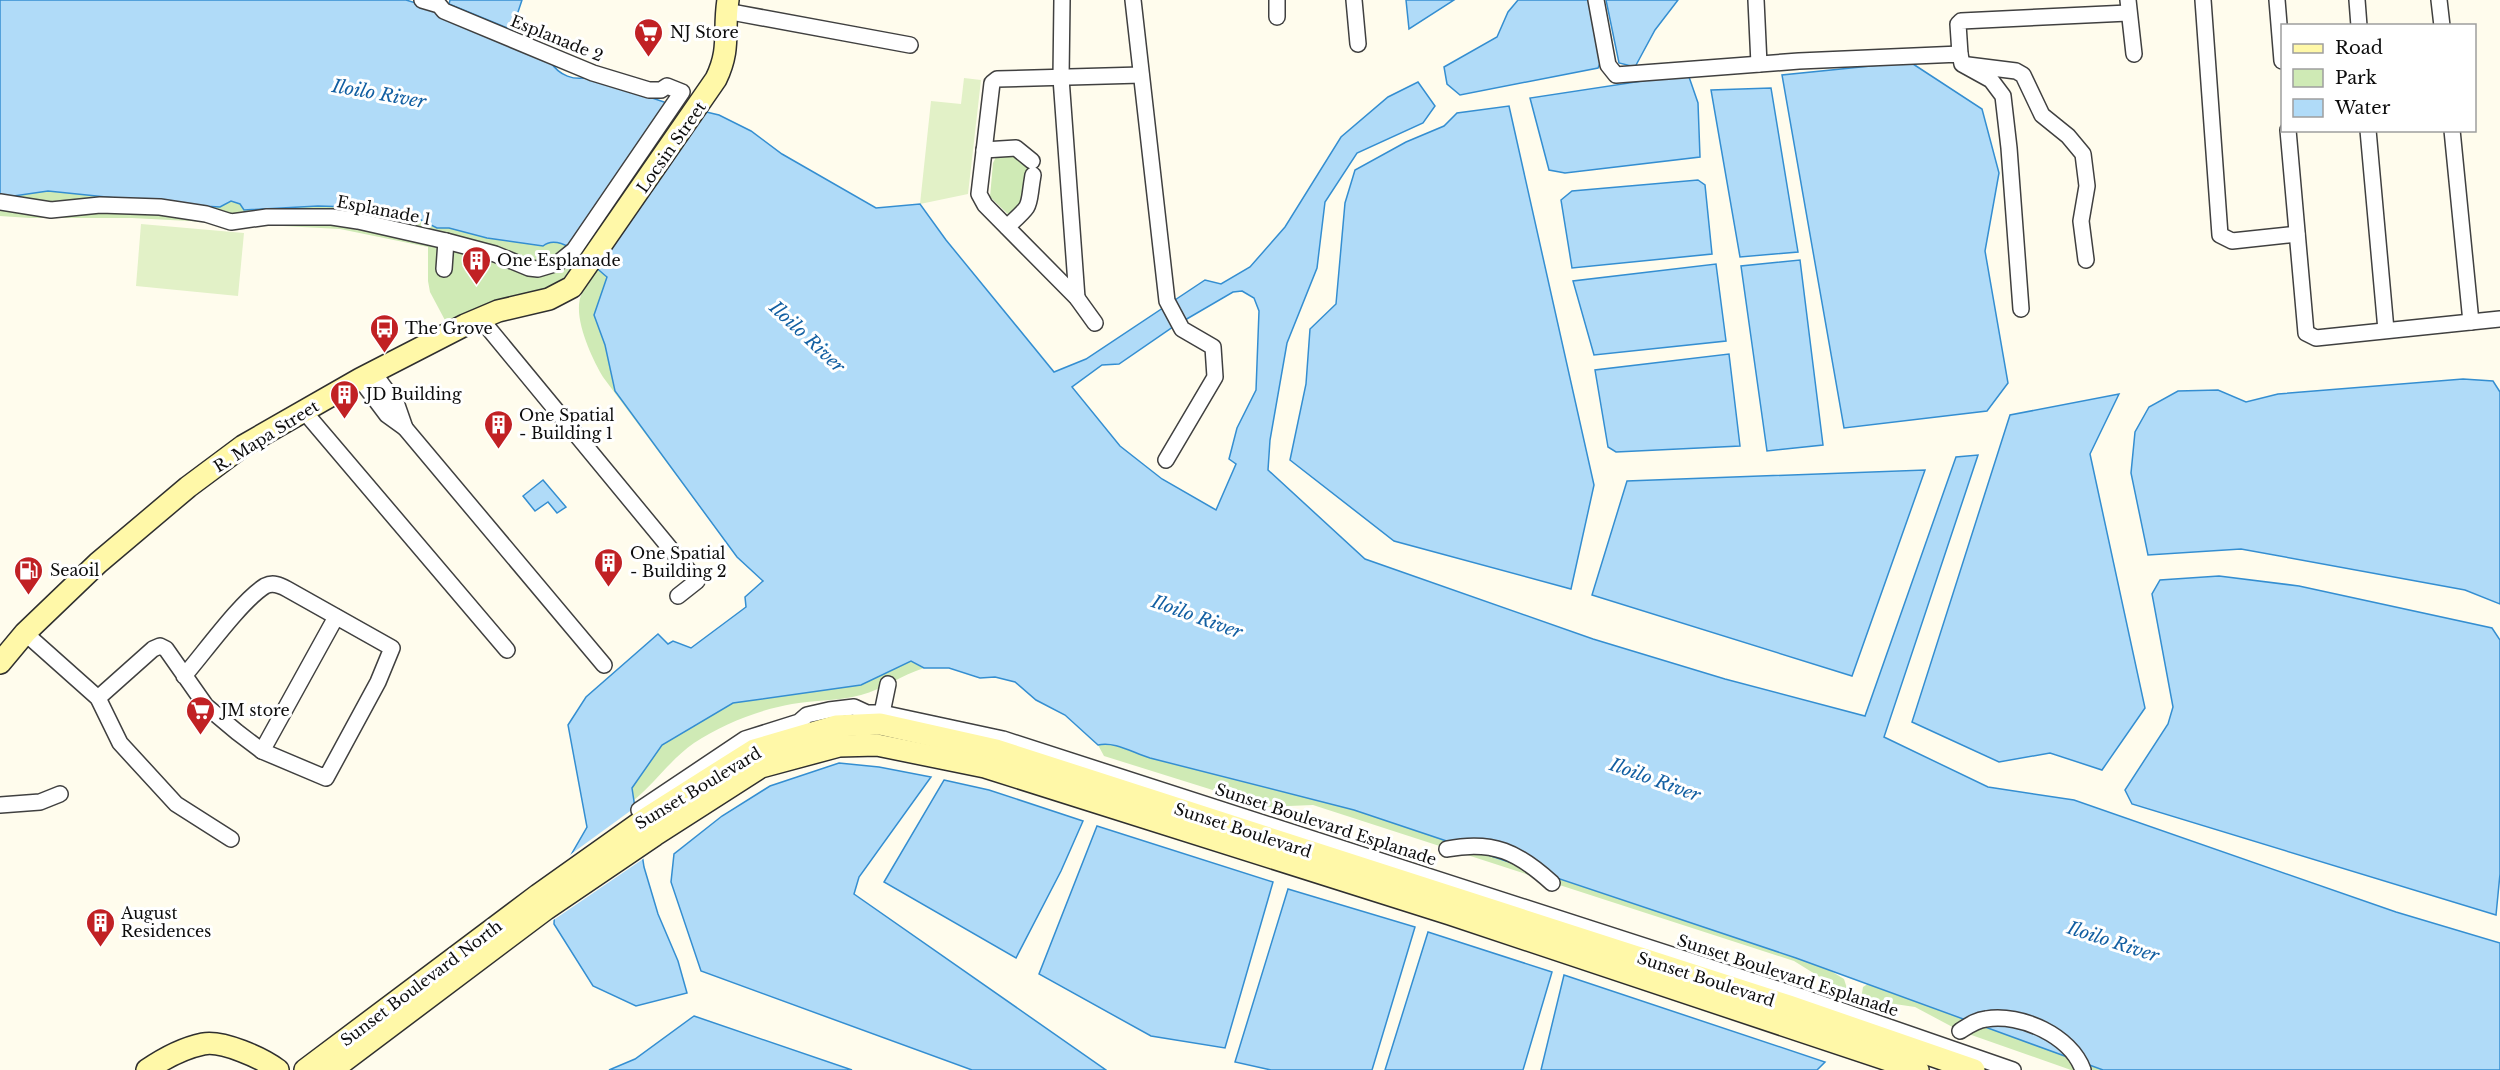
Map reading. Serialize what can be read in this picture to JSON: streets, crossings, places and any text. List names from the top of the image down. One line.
{"streets":{"main road":["Locsin Street","R. Mapa Street","Sunset Boulevard","Sunset Boulevard North"],"street":["Esplanade 2","Esplanade 1","Sunset Boulevard Esplanade"]},"crossings":[["Esplanade 2","Esplanade 1"],["Locsin Street","R. Mapa Street"],["Sunset Boulevard","Sunset Boulevard Esplanade"],["Sunset Boulevard","Sunset Boulevard North"]],"water":["Iloilo River"],"places":{"supermarket":["NJ Store","JM store"],"building":["One Esplanade","JD Building","One Spatial - Building 1","One Spatial - Building 2","August Residences"],"bus stop":["The Grove"],"fuel station":["Seaoil"]},"legend":["Road","Park","Water"]}
